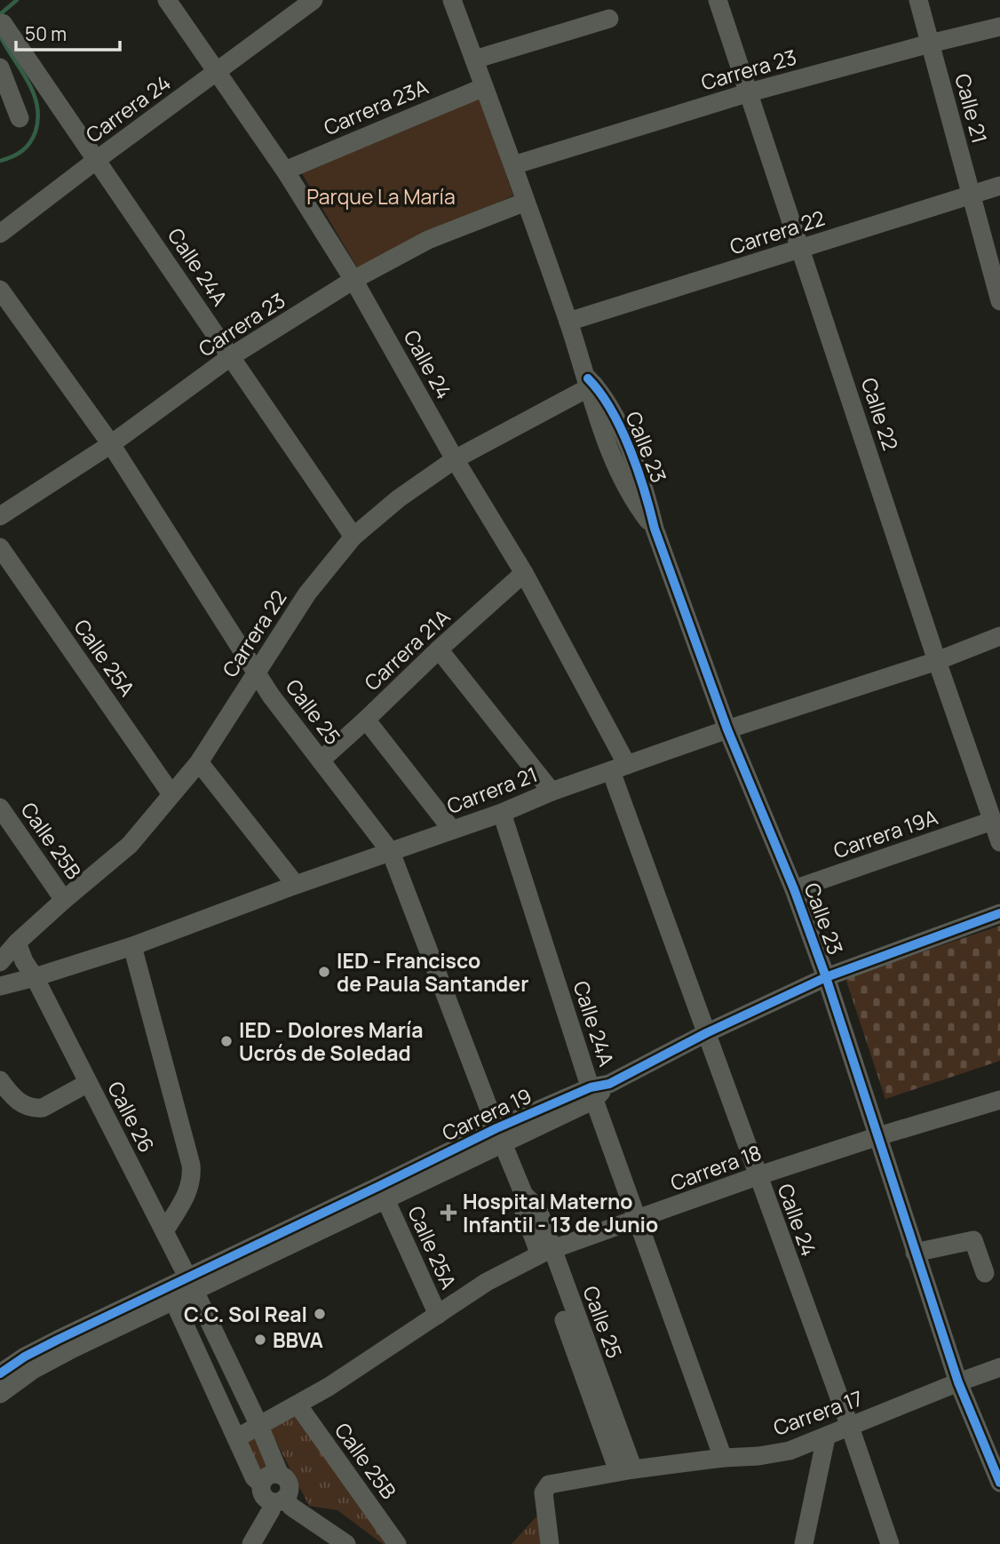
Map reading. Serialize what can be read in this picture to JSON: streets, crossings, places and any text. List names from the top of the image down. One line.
{"streets":{"street":["Carrera 23","Carrera 23A","Carrera 24","Calle 21","Carrera 22","Calle 24A","Calle 24","Calle 22","Calle 23","Carrera 21A","Calle 25A","Calle 25","Carrera 21","Carrera 19A","Calle 25B","Carrera 19","Calle 26","Carrera 18","Carrera 17"]},"crossings":[["Carrera 23","Calle 21"],["Carrera 23","Calle 24A"],["Carrera 23","Calle 24"],["Carrera 23","Calle 22"],["Carrera 23","Calle 23"],["Carrera 23","Calle 25"],["Carrera 23A","Calle 24"],["Carrera 23A","Calle 23"],["Carrera 24","Calle 24A"],["Carrera 24","Calle 24"],["Calle 21","Carrera 22"],["Carrera 22","Calle 24A"],["Carrera 22","Calle 24"],["Carrera 22","Calle 22"],["Carrera 22","Calle 23"],["Carrera 22","Calle 25A"],["Carrera 22","Calle 25"],["Carrera 22","Calle 25B"],["Carrera 22","Calle 26"],["Calle 24A","Carrera 21"],["Calle 24A","Carrera 19"],["Calle 24A","Carrera 18"],["Calle 24A","Carrera 17"],["Calle 24","Carrera 21A"],["Calle 24","Carrera 21"],["Calle 24","Carrera 19"],["Calle 24","Carrera 18"],["Calle 24","Carrera 17"],["Calle 22","Carrera 21"],["Calle 22","Carrera 19A"],["Calle 23","Carrera 21"],["Calle 23","Carrera 19A"],["Calle 23","Carrera 19"],["Calle 23","Carrera 18"],["Calle 23","Carrera 17"],["Carrera 21A","Calle 25"],["Calle 25A","Carrera 19"],["Calle 25A","Carrera 18"],["Calle 25","Carrera 21"],["Calle 25","Carrera 19"],["Calle 25","Carrera 18"],["Calle 25","Carrera 17"],["Carrera 21","Calle 26"],["Calle 25B","Carrera 18"],["Carrera 19","Calle 26"],["Calle 26","Carrera 18"]],"parks":["Parque La María"],"places":{"other":["IED - Francisco de Paula Santander","IED - Dolores María Ucrós de Soledad","C.C. Sol Real","BBVA"],"health":["Hospital Materno Infantil - 13 de Junio"]},"scale_bar":"50 m"}
